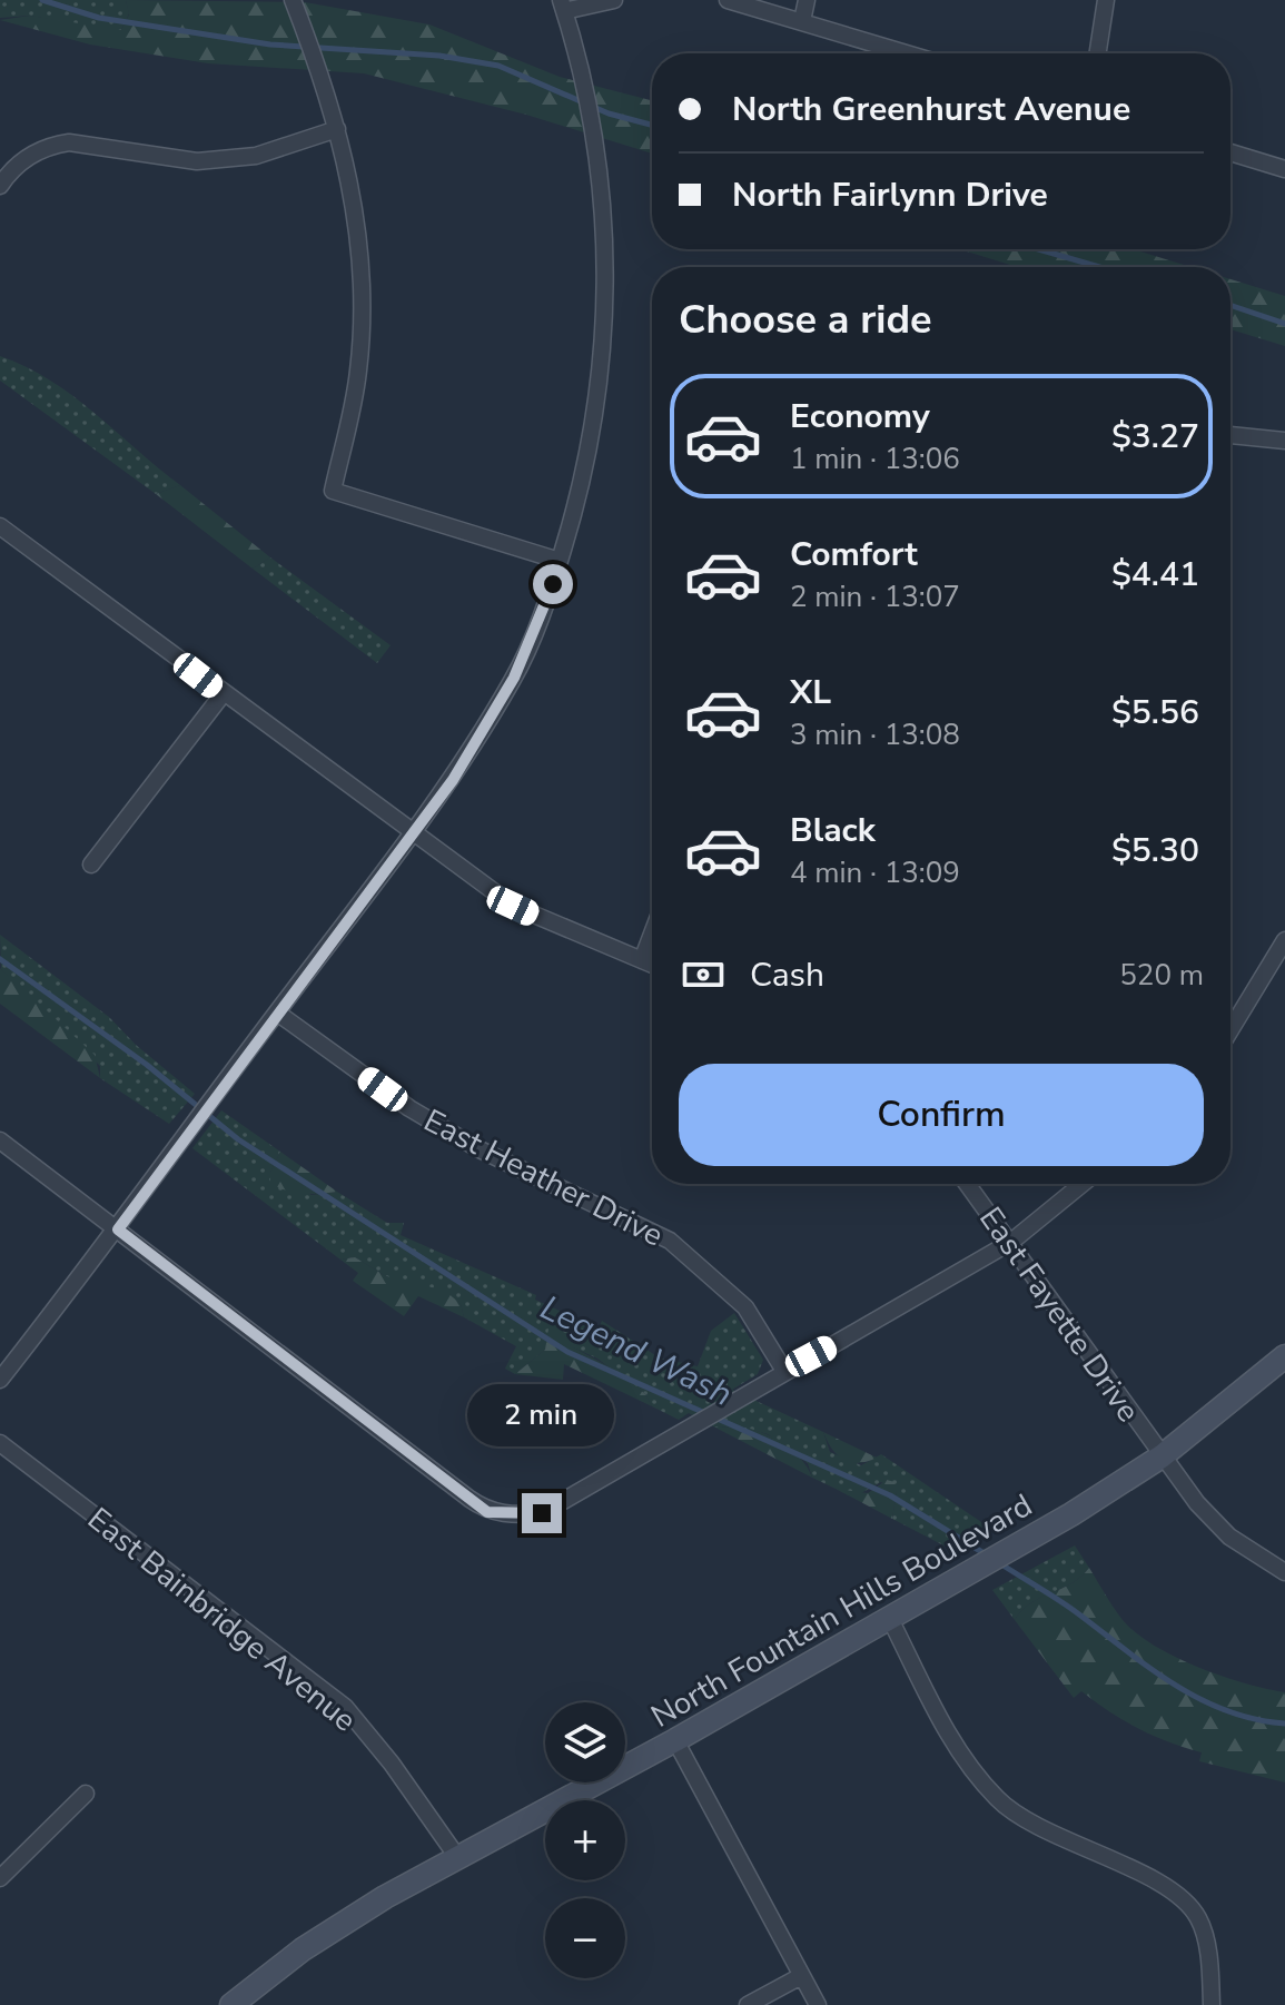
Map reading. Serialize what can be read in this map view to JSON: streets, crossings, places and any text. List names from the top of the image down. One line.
{"streets":{"main road":["North Fountain Hills Boulevard"],"street":["East Heather Drive","East Fayette Drive","East Bainbridge Avenue"]},"crossings":[["East Fayette Drive","North Fountain Hills Boulevard"],["North Fountain Hills Boulevard","East Bainbridge Avenue"]],"water":["Legend Wash"],"page":{"banner":["North Greenhurst Avenue","North Fairlynn Drive"],"heading":"Choose a ride","list":[{"name":"Economy","note":"1 min · 13:06","value":"$3.27"},{"name":"Comfort","note":"2 min · 13:07","value":"$4.41"},{"name":"XL","note":"3 min · 13:08","value":"$5.56"},{"name":"Black","note":"4 min · 13:09","value":"$5.30"}],"pay":["Cash","520 m"],"buttons":"Confirm","bubble":"2 min","map_buttons":["+","−"]}}
